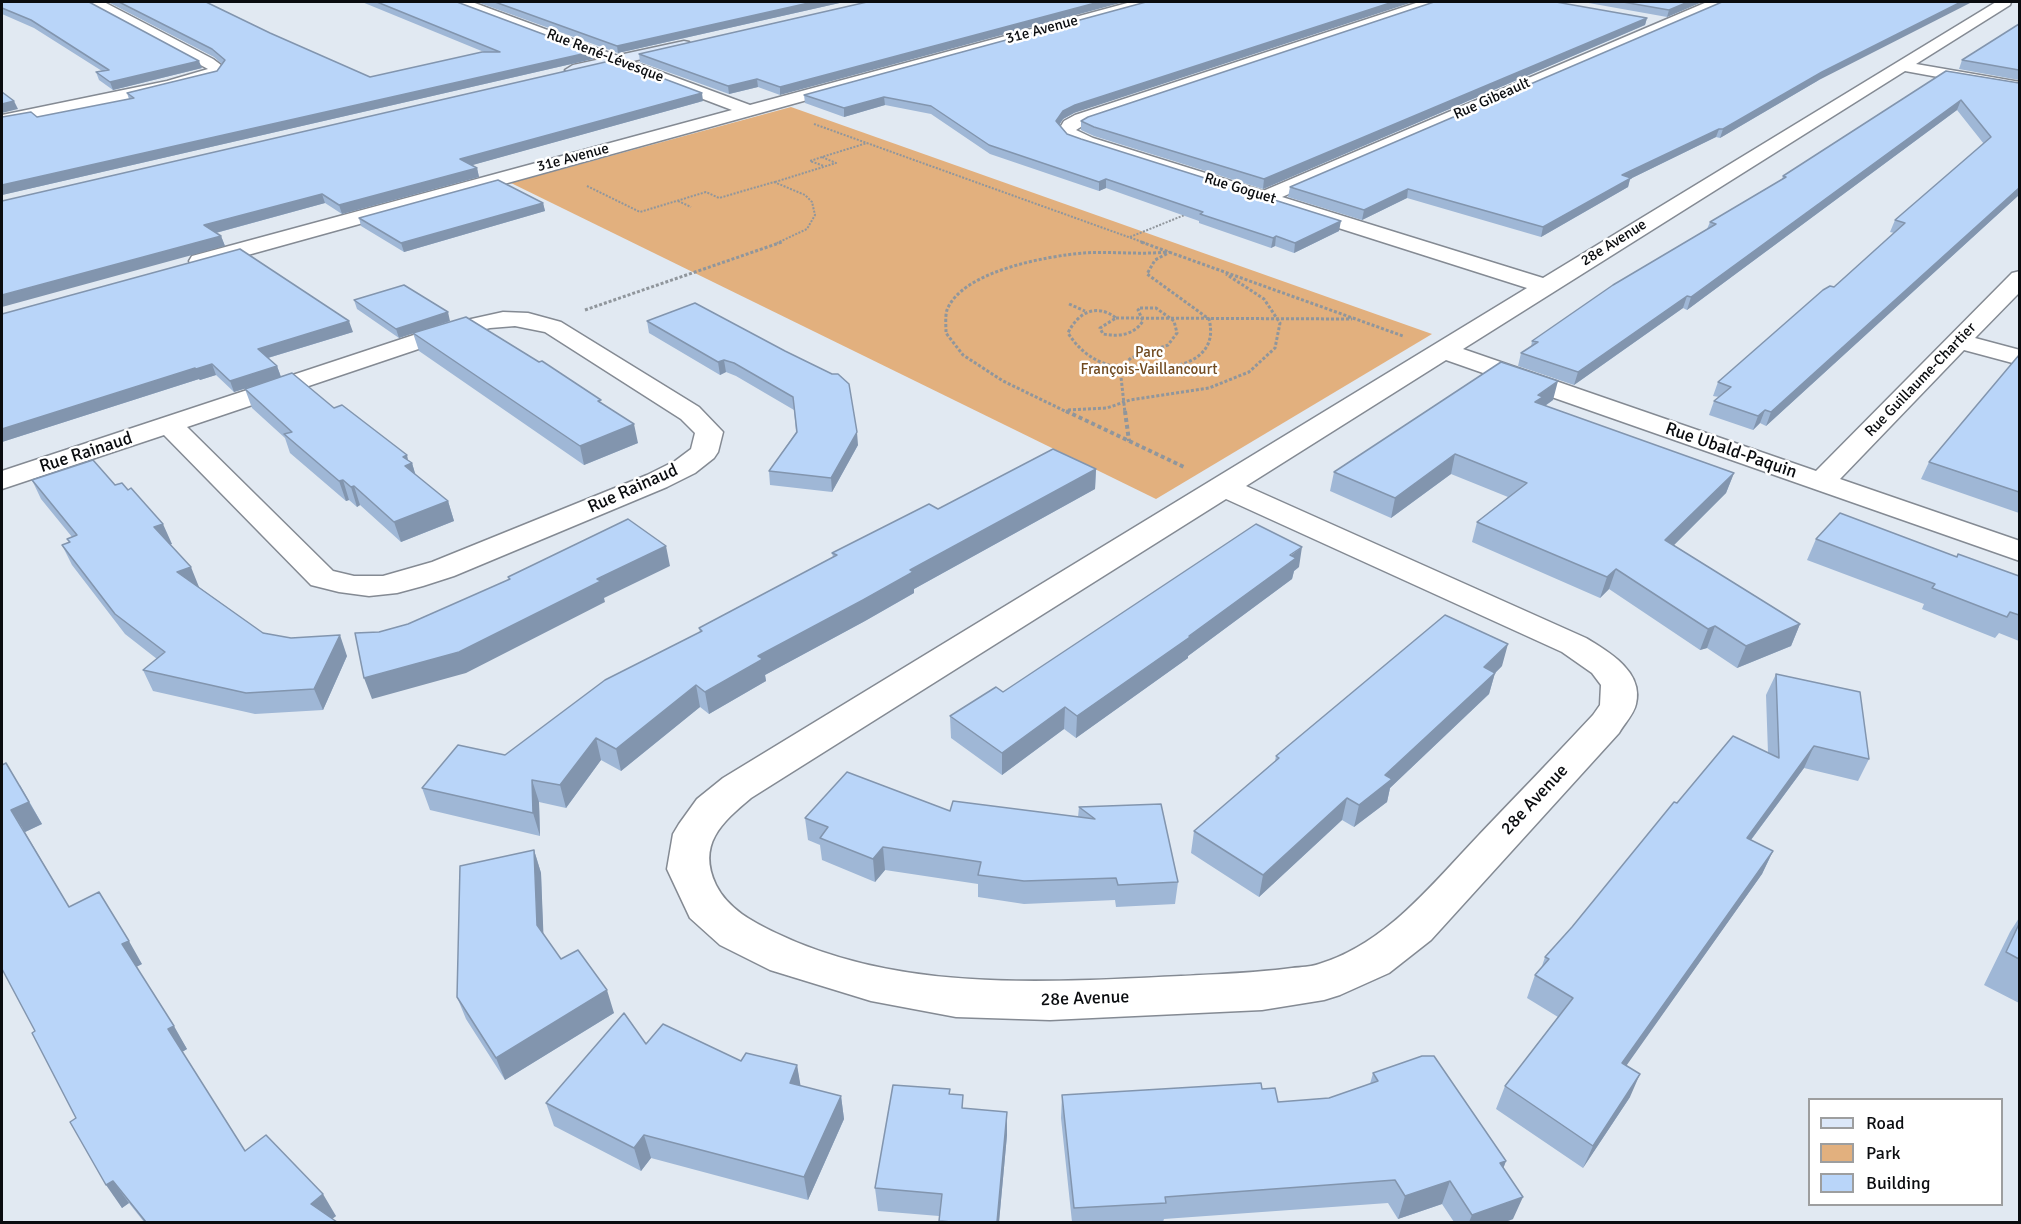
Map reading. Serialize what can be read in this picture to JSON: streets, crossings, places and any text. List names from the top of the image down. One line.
{"streets":{"street":["31e Avenue","Rue René-Lévesque","Rue Gibeault","Rue Goguet","28e Avenue","Rue Guillaume-Chartier","Rue Ubald-Paquin","Rue Rainaud"]},"crossings":[["31e Avenue","Rue René-Lévesque"],["Rue Gibeault","Rue Goguet"],["Rue Goguet","28e Avenue"],["28e Avenue","Rue Ubald-Paquin"],["Rue Guillaume-Chartier","Rue Ubald-Paquin"]],"parks":["Parc François-Vaillancourt"],"legend":["Road","Park","Building"]}
